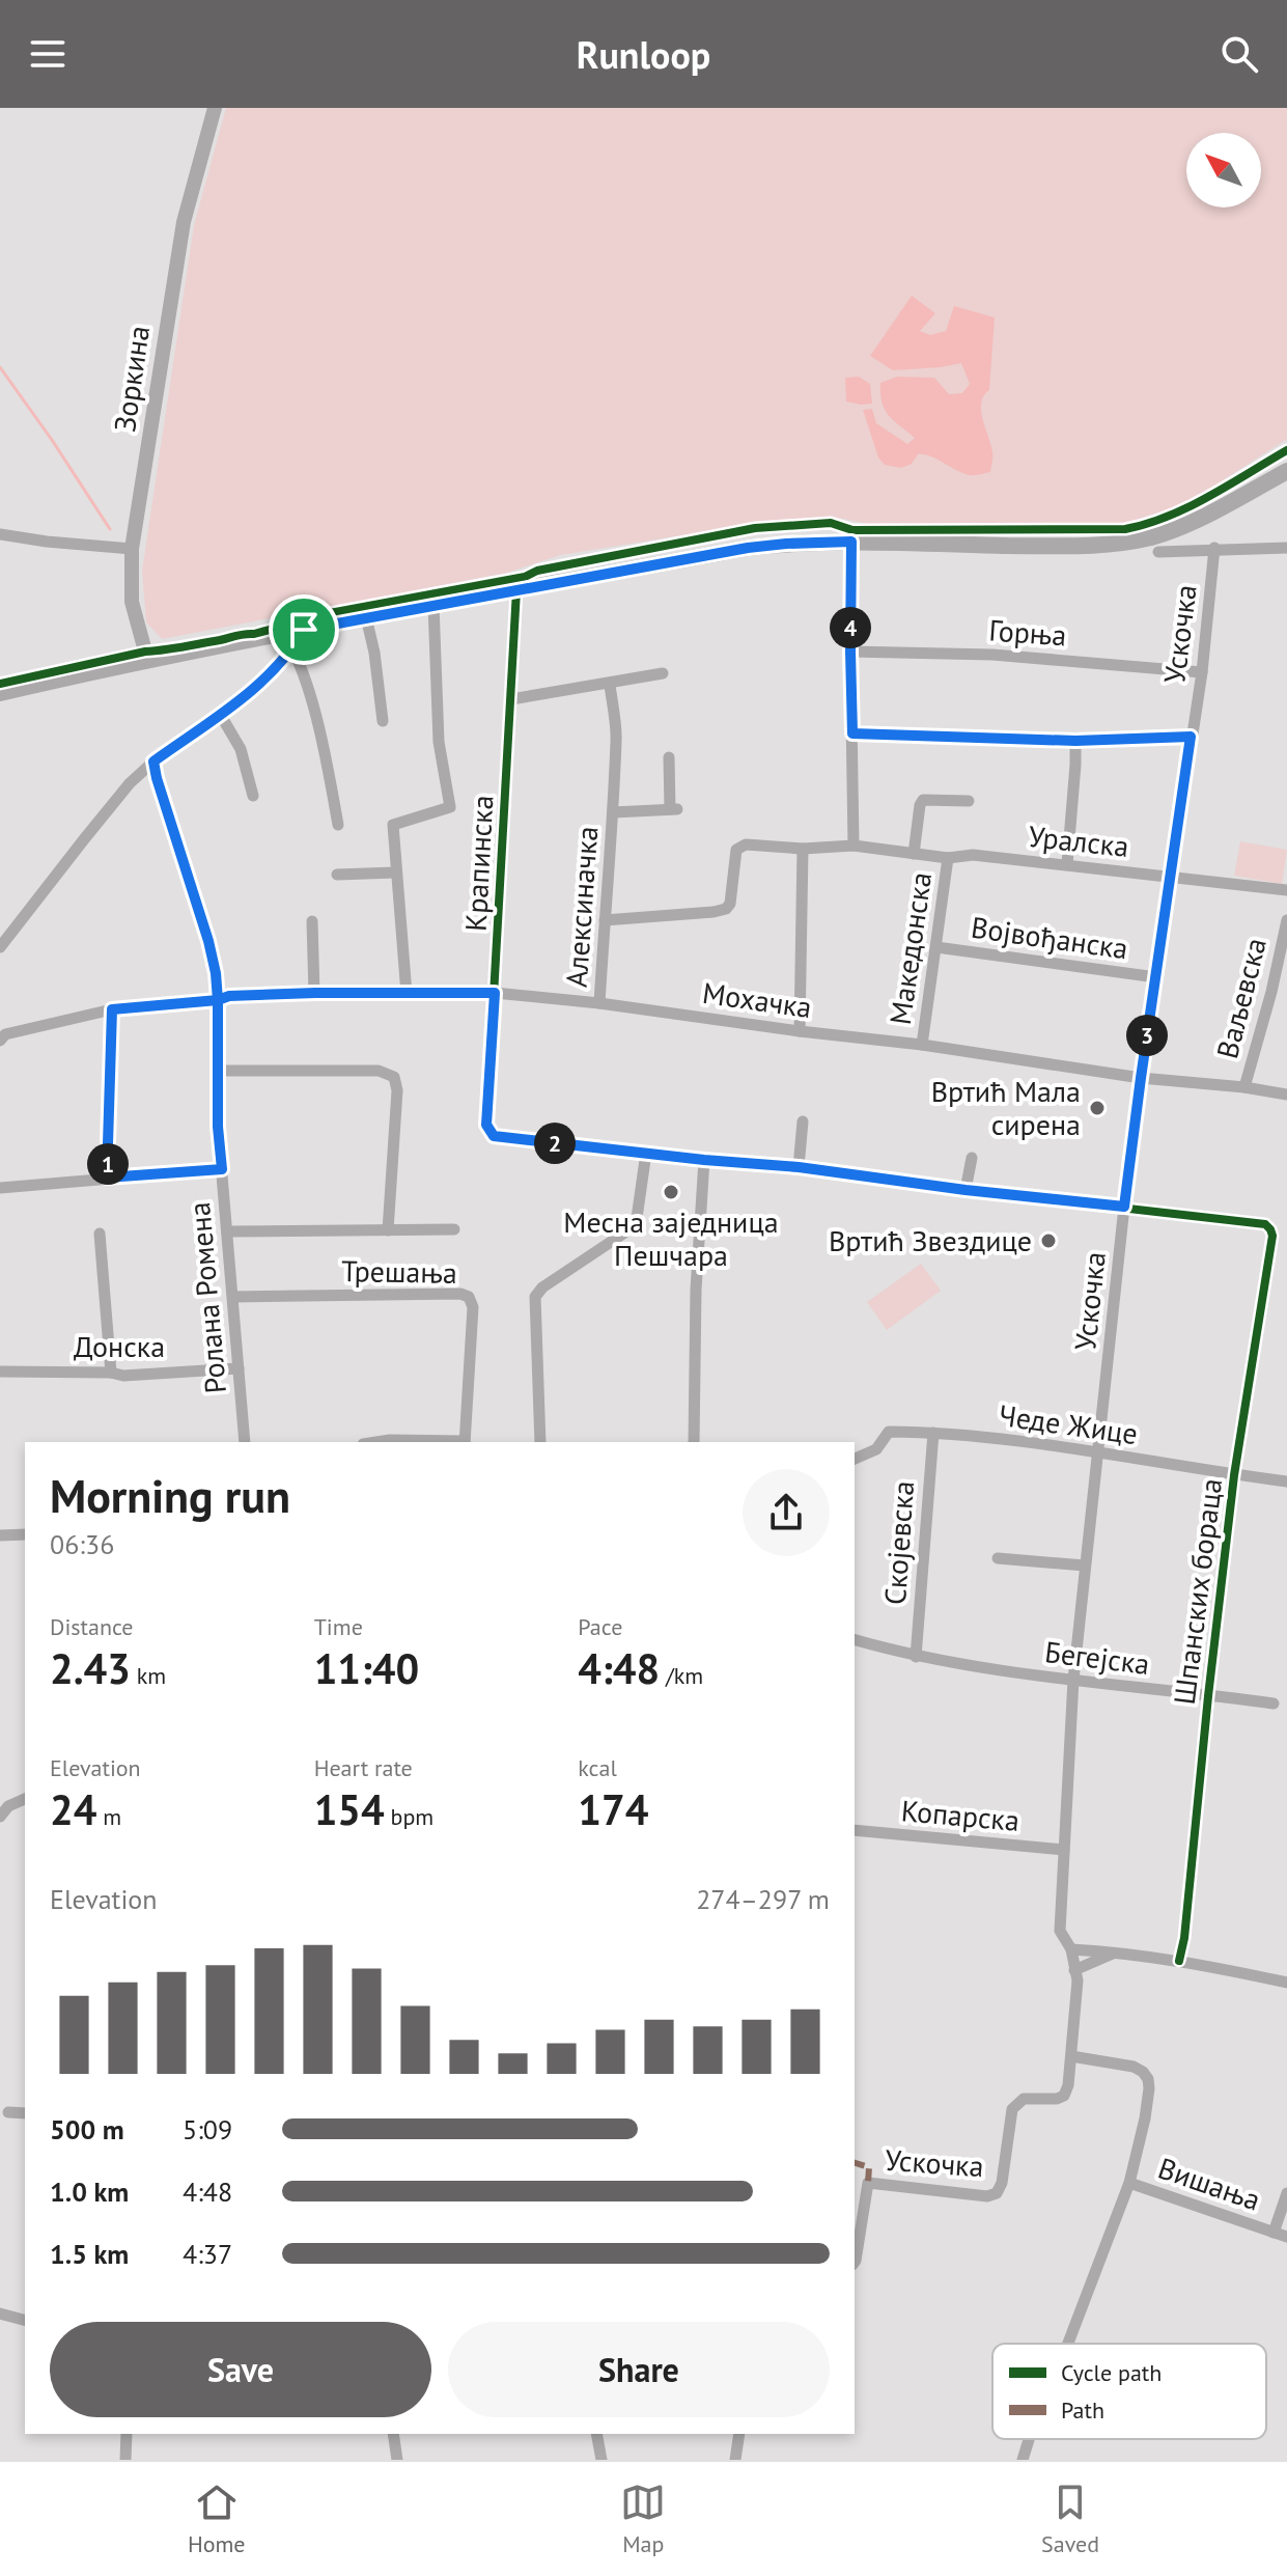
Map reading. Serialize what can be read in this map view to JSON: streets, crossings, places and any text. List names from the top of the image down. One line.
{"streets":{"street":["Зоркина","Горња","Ускочка","Уралска","Крапинска","Алексиначка","Војвођанска","Македонска","Ваљевска","Мохачка","Трешања","Ролана Ромена","Донска","Чеде Жице","Скојевска","Шпанских бораца","Бегејска","Копарска","Вишања"]},"crossings":[["Горња","Ускочка"],["Ускочка","Уралска"],["Ускочка","Војвођанска"],["Ускочка","Мохачка"],["Ускочка","Чеде Жице"],["Ускочка","Шпанских бораца"],["Ускочка","Бегејска"],["Ускочка","Копарска"],["Уралска","Алексиначка"],["Уралска","Македонска"],["Крапинска","Мохачка"],["Алексиначка","Мохачка"],["Војвођанска","Македонска"],["Македонска","Мохачка"],["Ваљевска","Мохачка"],["Мохачка","Ролана Ромена"],["Трешања","Ролана Ромена"],["Ролана Ромена","Донска"],["Чеде Жице","Скојевска"],["Чеде Жице","Шпанских бораца"],["Скојевска","Бегејска"],["Шпанских бораца","Бегејска"]],"places":["Вртић Мала сирена","Месна заједница Пешчара","Вртић Звездице"],"legend":["Cycle path","Path"],"north":"top left","page":{"header":"Runloop","pins":["4","3","2","1"],"heading":["Morning run","06:36"],"stats":[["Distance","2.43 km"],["Time","11:40"],["Pace","4:48 /km"],["Elevation","24 m"],["Heart rate","154 bpm"],["kcal","174"]],"chart":["Elevation","274–297 m"],"list":[{"name":"500 m","note":"5:09"},{"name":"1.0 km","note":"4:48"},{"name":"1.5 km","note":"4:37"}],"buttons":["Save","Share"],"tabs":["Home","Map","Saved"]}}
